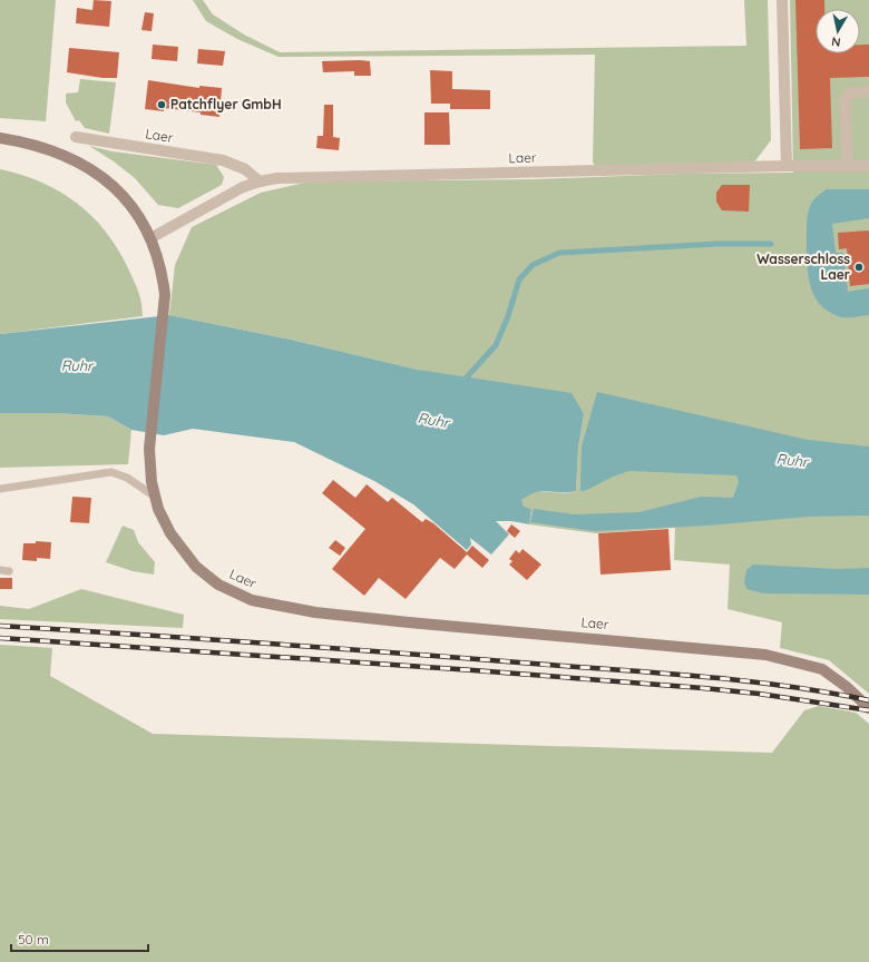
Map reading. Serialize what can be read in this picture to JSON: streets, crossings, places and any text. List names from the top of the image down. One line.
{"streets":{"main road":["Laer"]},"water":["Ruhr"],"places":["Patchflyer GmbH","Wasserschloss Laer"],"scale_bar":"50 m","north":"bottom"}
